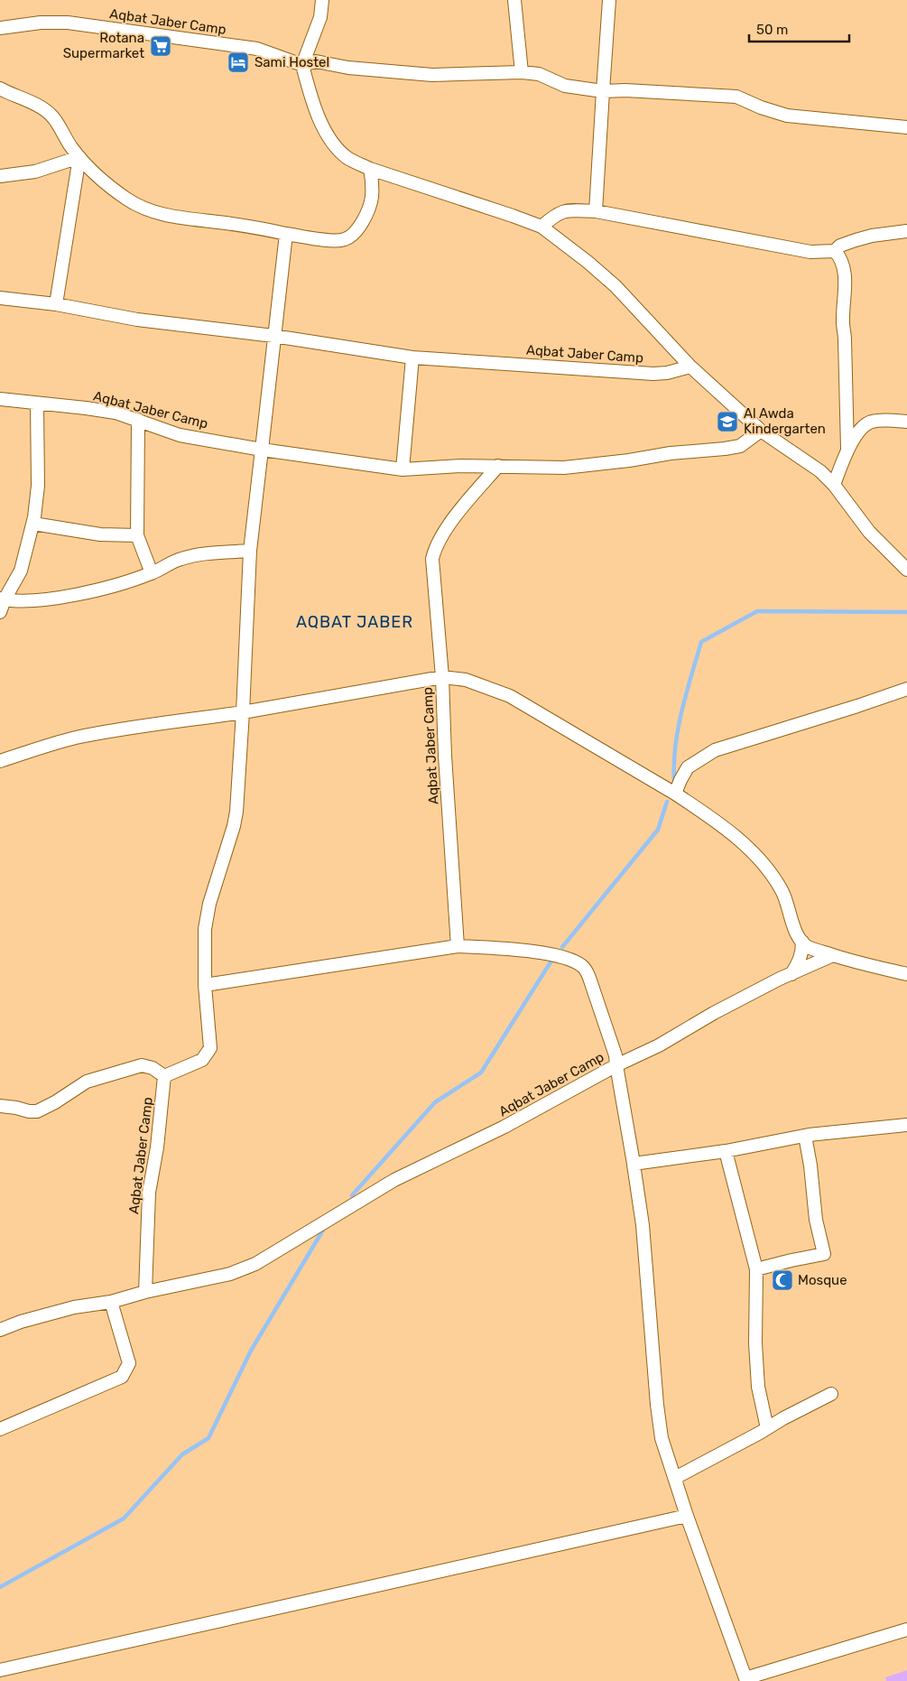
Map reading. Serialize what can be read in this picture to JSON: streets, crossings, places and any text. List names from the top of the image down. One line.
{"streets":{"street":["Aqbat Jaber Camp"]},"districts":["AQBAT JABER"],"places":{"supermarket":["Rotana Supermarket"],"hotel":["Sami Hostel"],"school or university":["Al Awda Kindergarten"],"mosque":["Mosque"]},"scale_bar":"50 m"}
